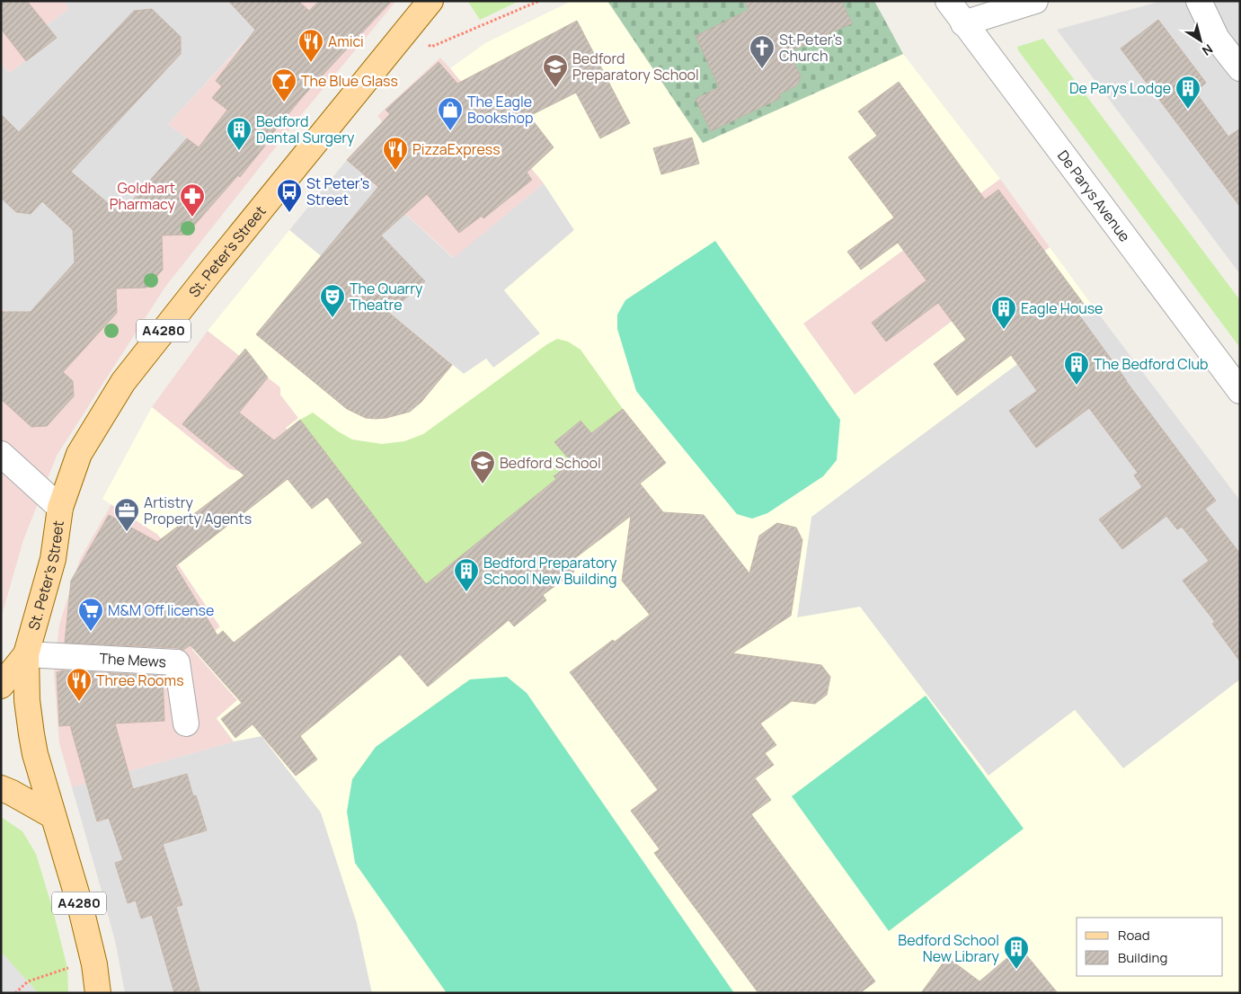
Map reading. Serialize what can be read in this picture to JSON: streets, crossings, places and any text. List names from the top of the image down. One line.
{"streets":{"main road":["St. Peter's Street","A4280"],"street":["De Parys Avenue","The Mews"]},"crossings":[["St. Peter's Street","A4280"],["St. Peter's Street","The Mews"],["A4280","The Mews"]],"places":{"restaurant":["Amici","PizzaExpress","Three Rooms"],"church":["St Peter's Church"],"school or university":["Bedford Preparatory School","Bedford School"],"bar":["The Blue Glass"],"building":["De Parys Lodge","Bedford Dental Surgery","Eagle House","The Bedford Club","Bedford Preparatory School New Building","Bedford School New Library"],"shop":["The Eagle Bookshop"],"bus stop":["St Peter's Street"],"pharmacy":["Goldhart Pharmacy"],"theatre":["The Quarry Theatre"],"office":["Artistry Property Agents"],"supermarket":["M&M Off license"]},"legend":["Road","Building"],"north":"bottom right"}
